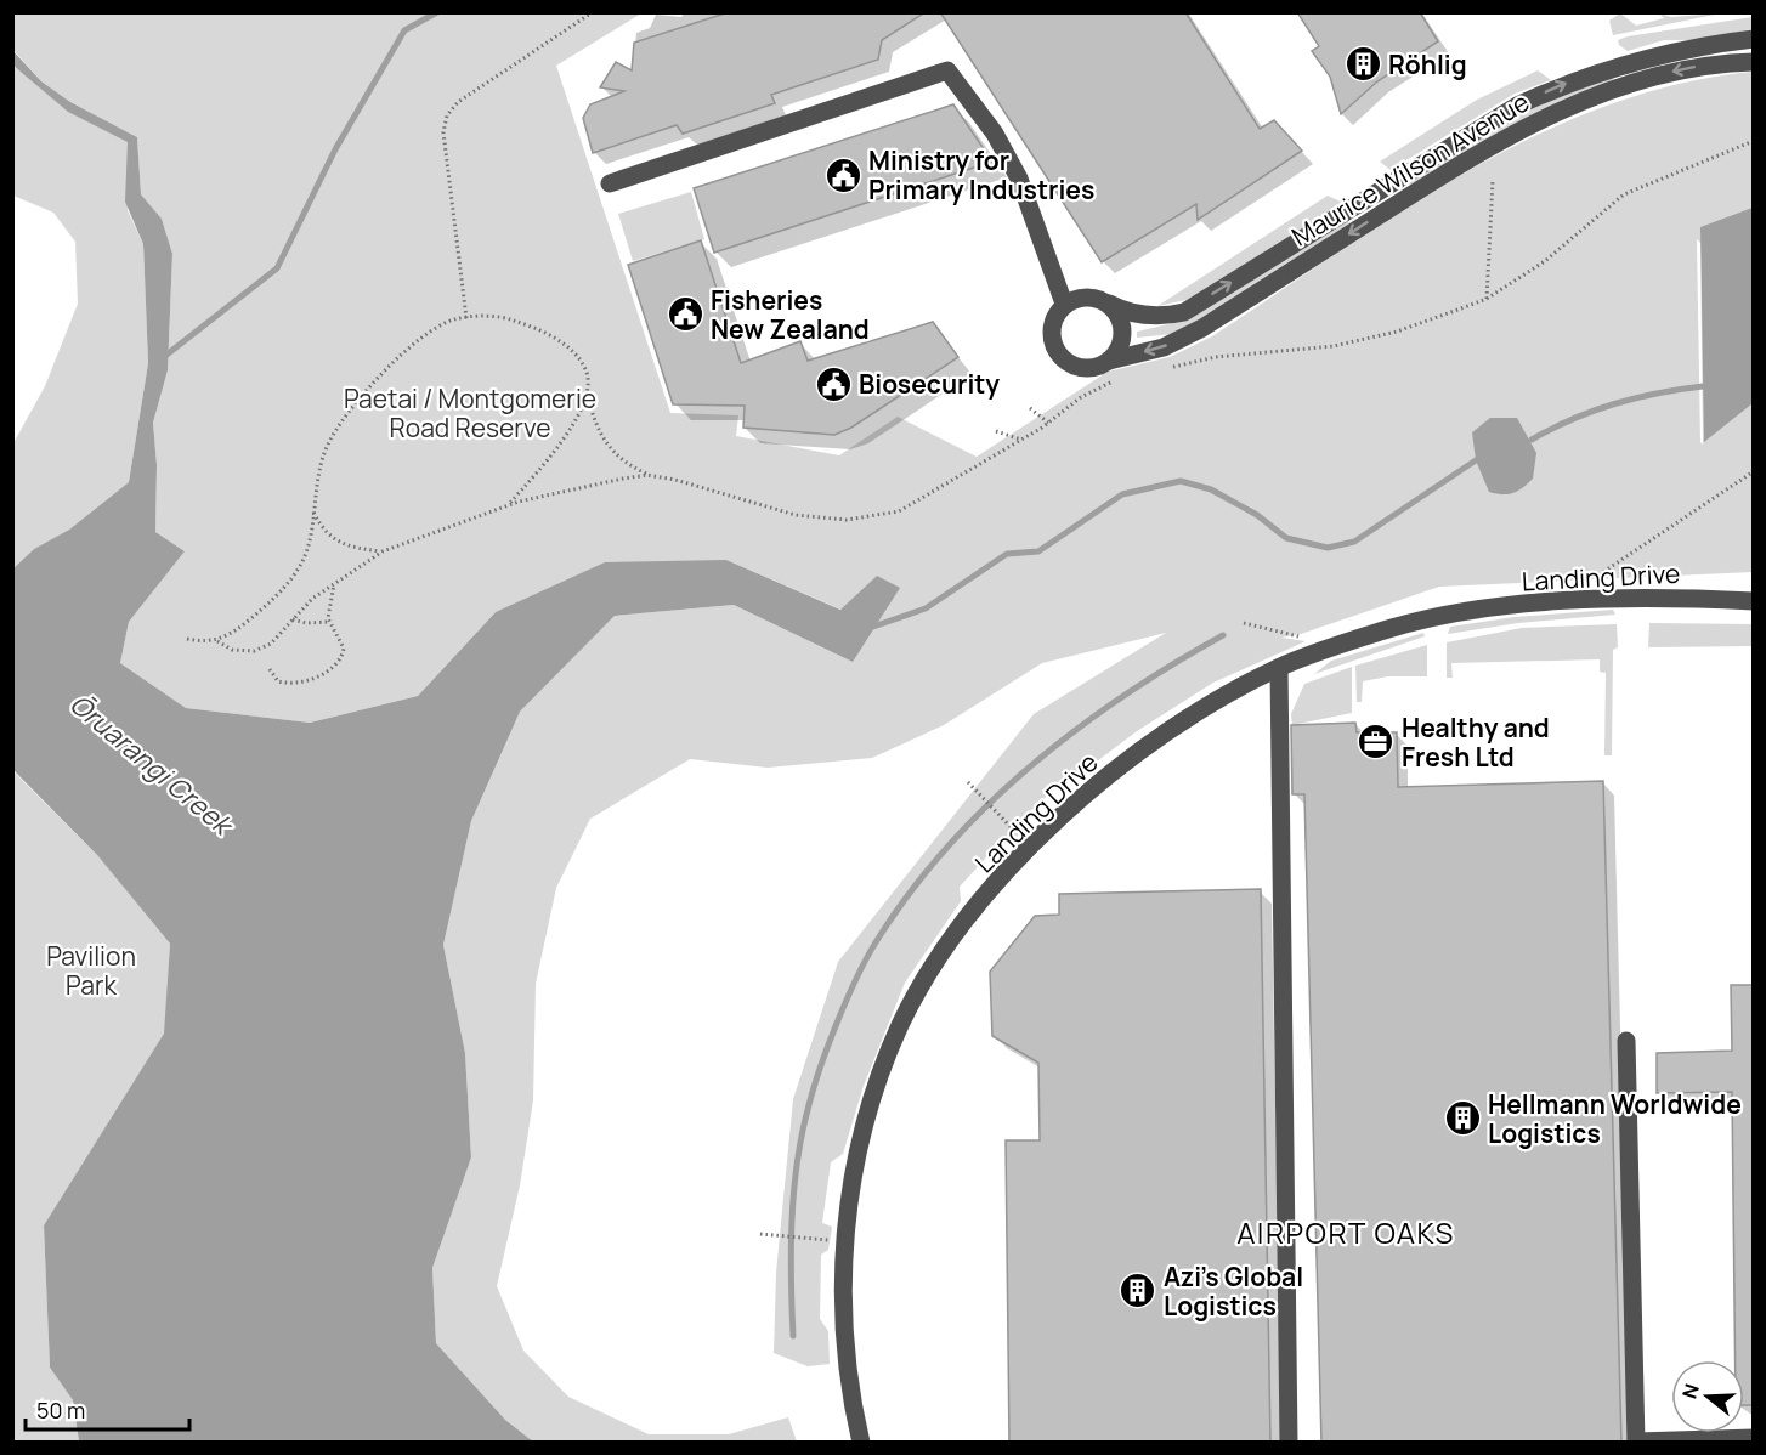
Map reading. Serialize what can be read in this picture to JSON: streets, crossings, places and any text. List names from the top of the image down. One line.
{"streets":{"street":["Maurice Wilson Avenue","Landing Drive"]},"districts":["AIRPORT OAKS"],"water":["Ōruarangi Creek"],"parks":["Paetai / Montgomerie Road Reserve","Pavilion Park"],"places":{"building":["Röhlig","Hellmann Worldwide Logistics","Azi's Global Logistics"],"public building":["Ministry for Primary Industries","Fisheries New Zealand","Biosecurity"],"office":["Healthy and Fresh Ltd"]},"scale_bar":"50 m","north":"left"}
